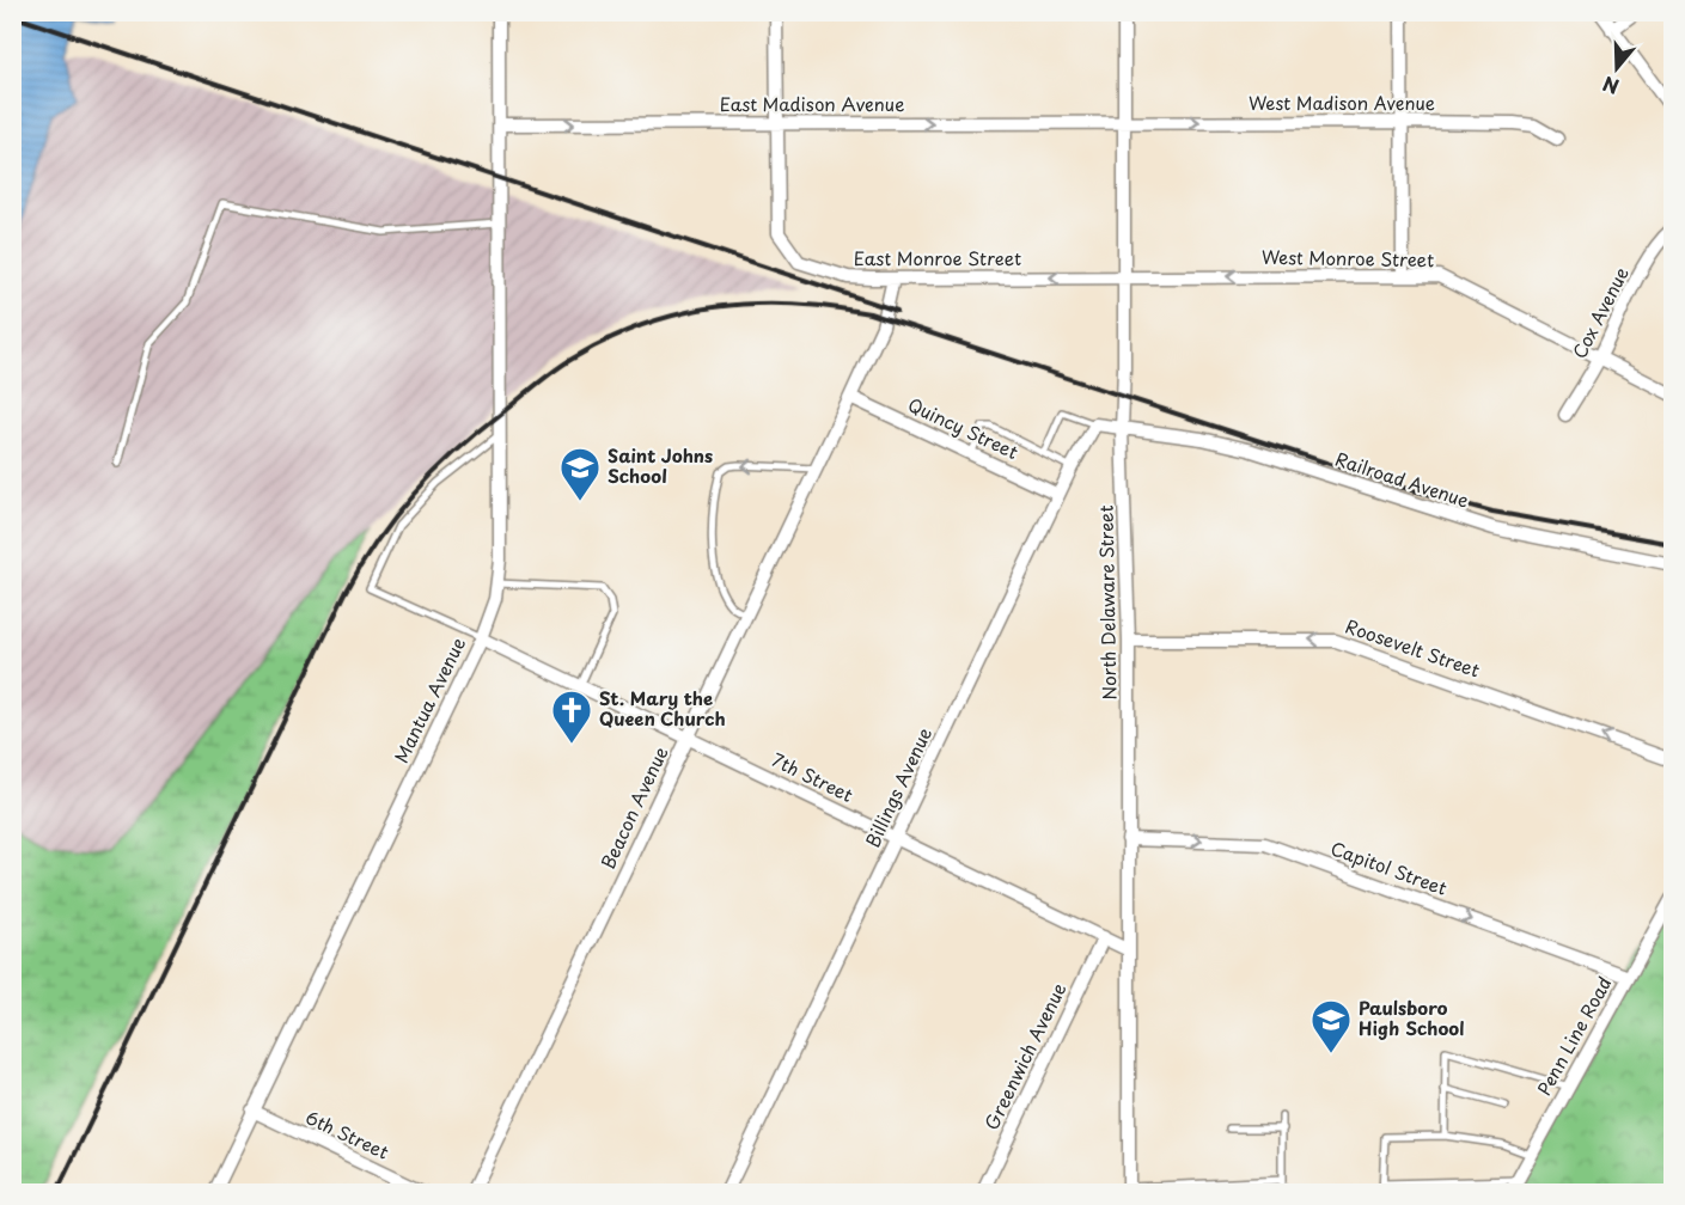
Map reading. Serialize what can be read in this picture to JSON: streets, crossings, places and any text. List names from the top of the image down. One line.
{"streets":{"street":["West Madison Avenue","East Madison Avenue","East Monroe Street","West Monroe Street","Cox Avenue","Quincy Street","Railroad Avenue","North Delaware Street","Roosevelt Street","Mantua Avenue","7th Street","Billings Avenue","Beacon Avenue","Capitol Street","Penn Line Road","Greenwich Avenue","6th Street"]},"crossings":[["West Madison Avenue","East Madison Avenue"],["West Madison Avenue","North Delaware Street"],["East Madison Avenue","East Monroe Street"],["East Madison Avenue","North Delaware Street"],["East Madison Avenue","Mantua Avenue"],["East Monroe Street","West Monroe Street"],["East Monroe Street","North Delaware Street"],["East Monroe Street","Beacon Avenue"],["West Monroe Street","Cox Avenue"],["West Monroe Street","North Delaware Street"],["Quincy Street","Billings Avenue"],["Quincy Street","Beacon Avenue"],["Railroad Avenue","North Delaware Street"],["North Delaware Street","Roosevelt Street"],["North Delaware Street","7th Street"],["North Delaware Street","Capitol Street"],["Mantua Avenue","7th Street"],["Mantua Avenue","6th Street"],["7th Street","Billings Avenue"],["7th Street","Beacon Avenue"],["7th Street","Greenwich Avenue"],["Capitol Street","Penn Line Road"]],"one_way":["West Madison Avenue","East Madison Avenue","East Monroe Street","West Monroe Street","Roosevelt Street","Capitol Street"],"places":{"school or university":["Saint Johns School","Paulsboro High School"],"church":["St. Mary the Queen Church"]},"north":"bottom"}
